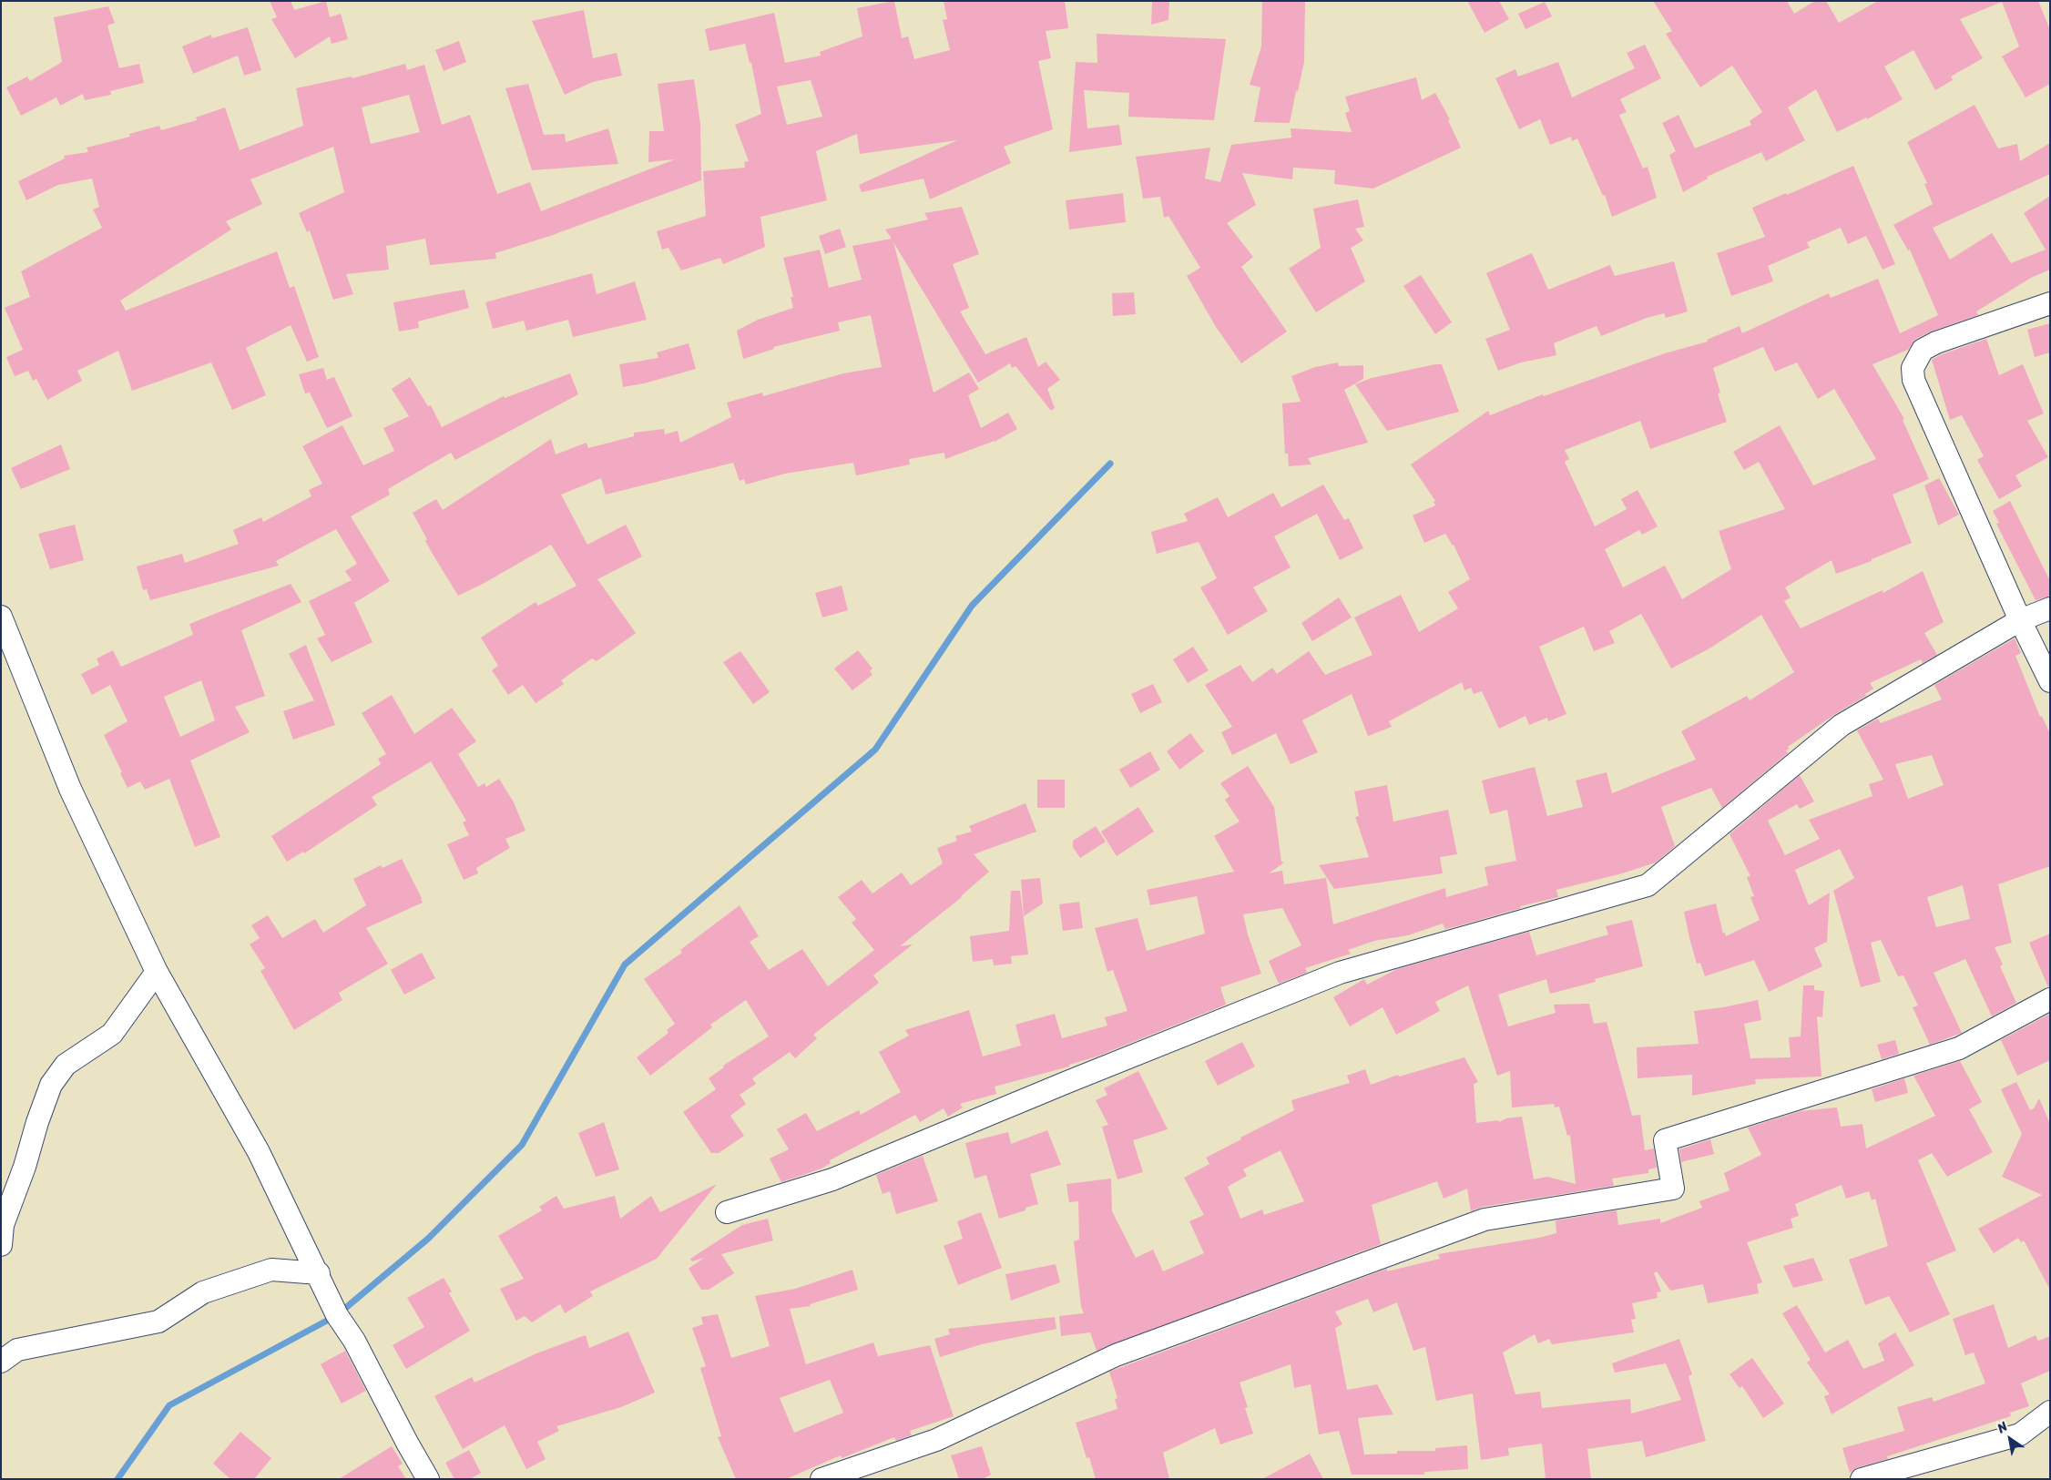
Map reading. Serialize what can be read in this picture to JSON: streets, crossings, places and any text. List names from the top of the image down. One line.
{"north":"top left"}
